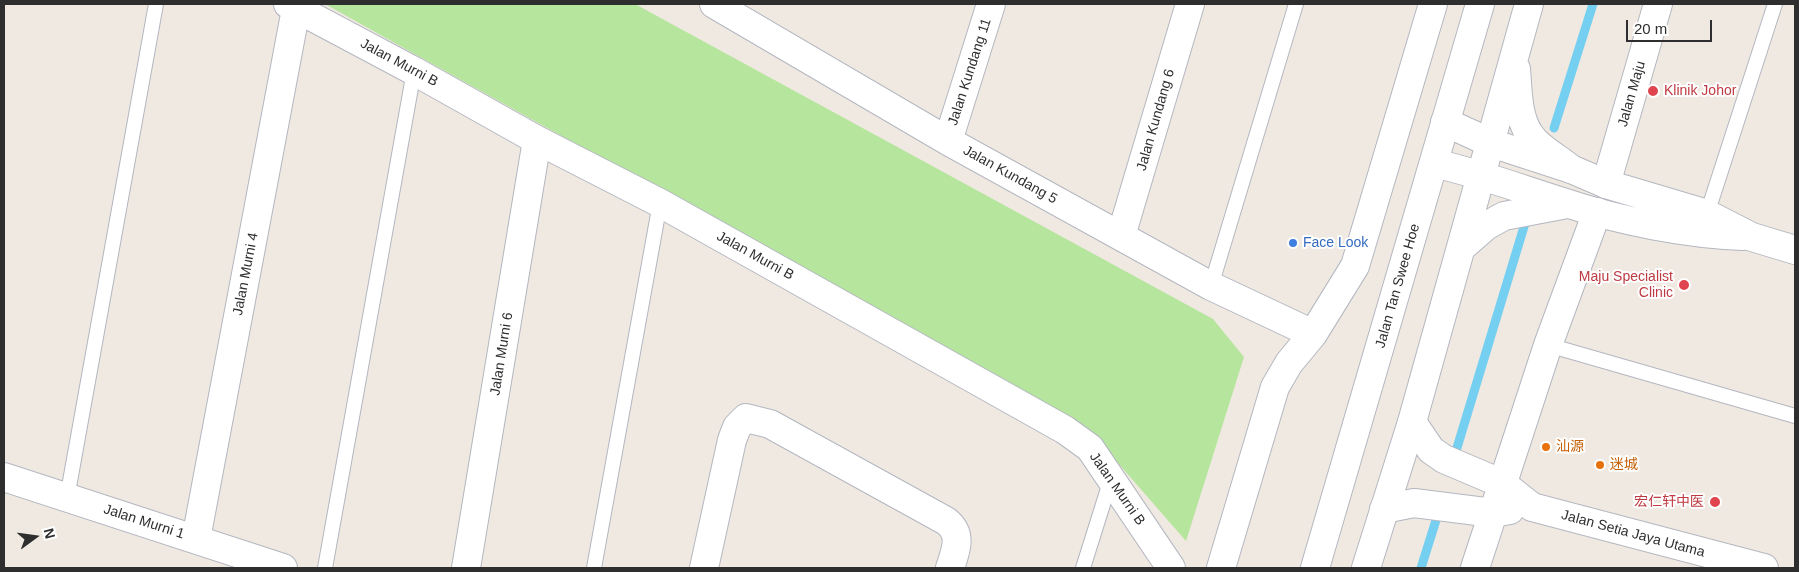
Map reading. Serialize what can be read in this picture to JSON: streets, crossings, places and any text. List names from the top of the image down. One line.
{"streets":{"street":["Jalan Murni B","Jalan Kundang 11","Jalan Maju","Jalan Kundang 6","Jalan Kundang 5","Jalan Murni 4","Jalan Tan Swee Hoe","Jalan Murni 6","Jalan Murni 1","Jalan Setia Jaya Utama"]},"crossings":[["Jalan Murni B","Jalan Murni 4"],["Jalan Murni B","Jalan Murni 6"],["Jalan Kundang 11","Jalan Kundang 5"],["Jalan Kundang 6","Jalan Kundang 5"],["Jalan Murni 4","Jalan Murni 1"]],"places":["Klinik Johor","Face Look","Maju Specialist Clinic","汕源","迷城","宏仁轩中医"],"scale_bar":"20 m","north":"right"}
